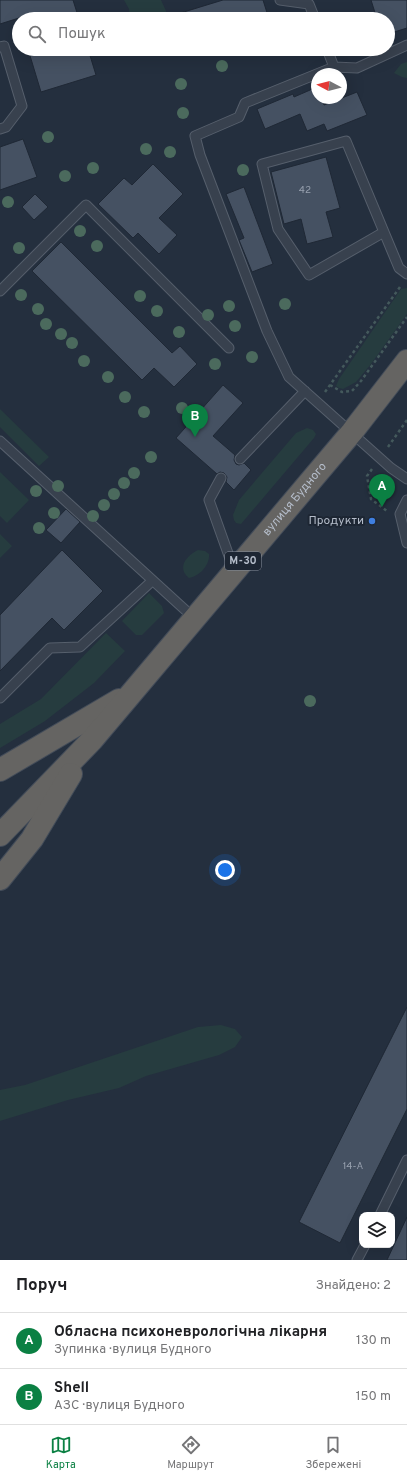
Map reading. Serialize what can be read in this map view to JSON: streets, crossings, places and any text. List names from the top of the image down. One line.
{"streets":{"highway":["вулиця Будного","М-30"]},"crossings":[["вулиця Будного","М-30"]],"places":["Продукти"],"house_numbers":["42","14-А"],"north":"left","page":{"search":"Пошук","pins":["B","A"],"heading":["Поруч","Знайдено: 2"],"list":[{"mark":"A","name":"Обласна психоневрологічна лікарня","note":"Зупинка · вулиця Будного","value":"130 m"},{"mark":"B","name":"Shell","note":"АЗС · вулиця Будного","value":"150 m"}],"nav":["Карта","Маршрут","Збережені"]}}
